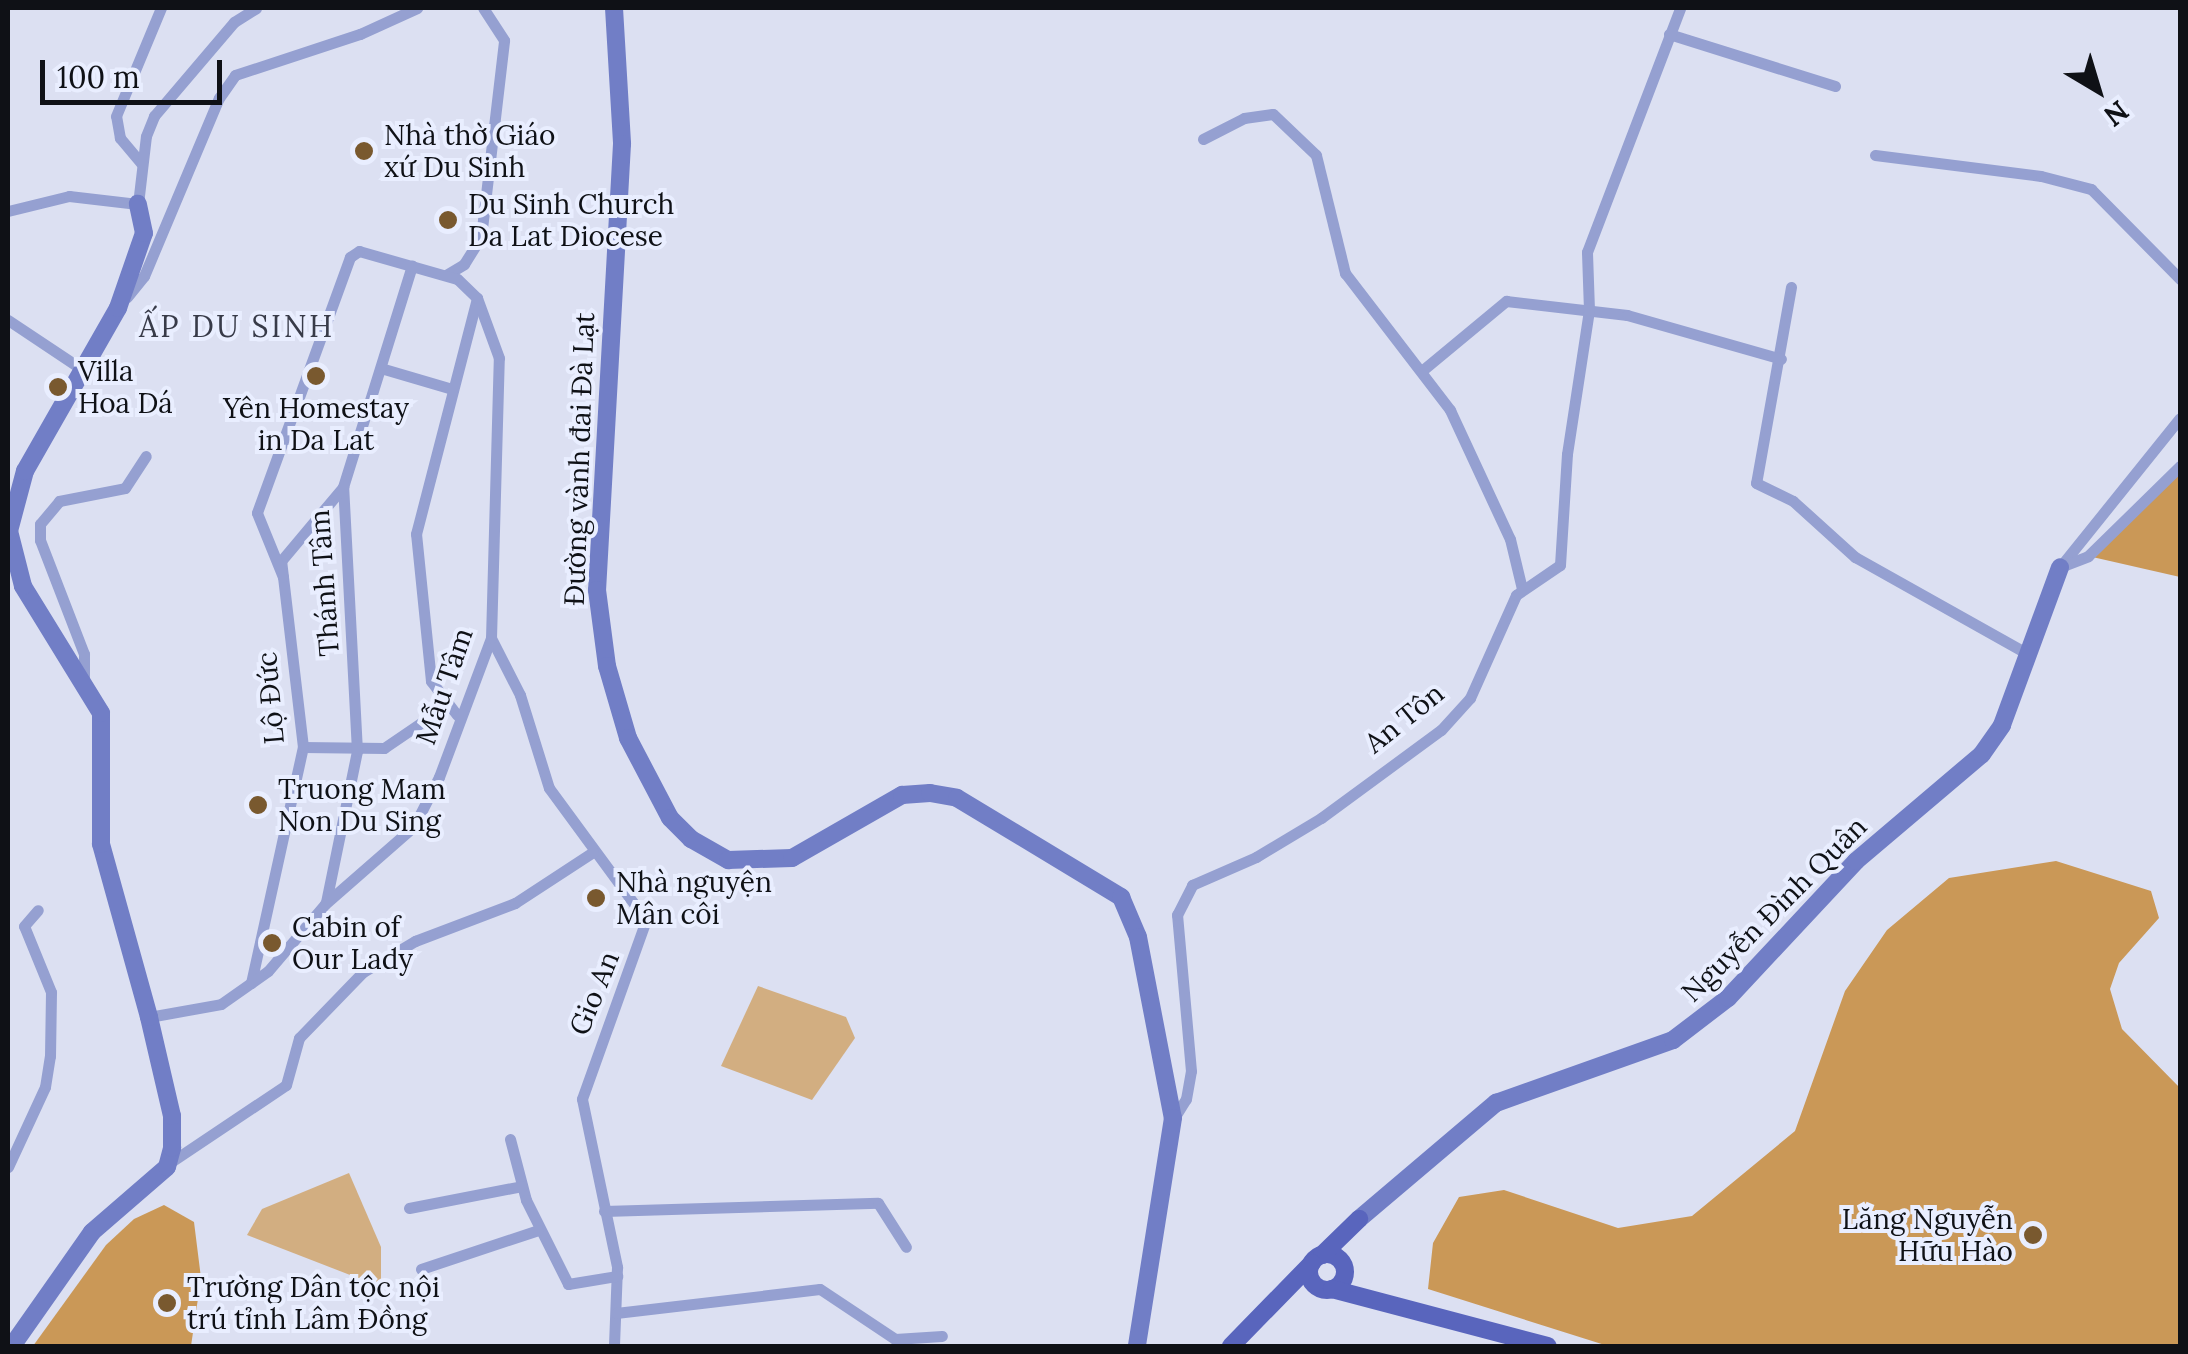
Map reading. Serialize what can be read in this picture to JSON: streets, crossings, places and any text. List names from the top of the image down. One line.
{"streets":{"street":["Đường vành đai Đà Lạt","Thánh Tâm","Mẫu Tâm","Lộ Đức","An Tôn","Nguyễn Đình Quân","Gio An"]},"crossings":[["Đường vành đai Đà Lạt","An Tôn"],["Thánh Tâm","Mẫu Tâm"],["Thánh Tâm","Lộ Đức"],["Mẫu Tâm","Lộ Đức"],["Mẫu Tâm","Gio An"]],"districts":["ẤP DU SINH"],"places":["Nhà thờ Giáo xứ Du Sinh","Du Sinh Church Da Lat Diocese","Yên Homestay in Da Lat","Villa Hoa Dá","Truong Mam Non Du Sing","Nhà nguyện Mân côi","Cabin of Our Lady","Lăng Nguyễn Hữu Hào","Trường Dân tộc nội trú tỉnh Lâm Đồng"],"scale_bar":"100 m","north":"bottom right"}
